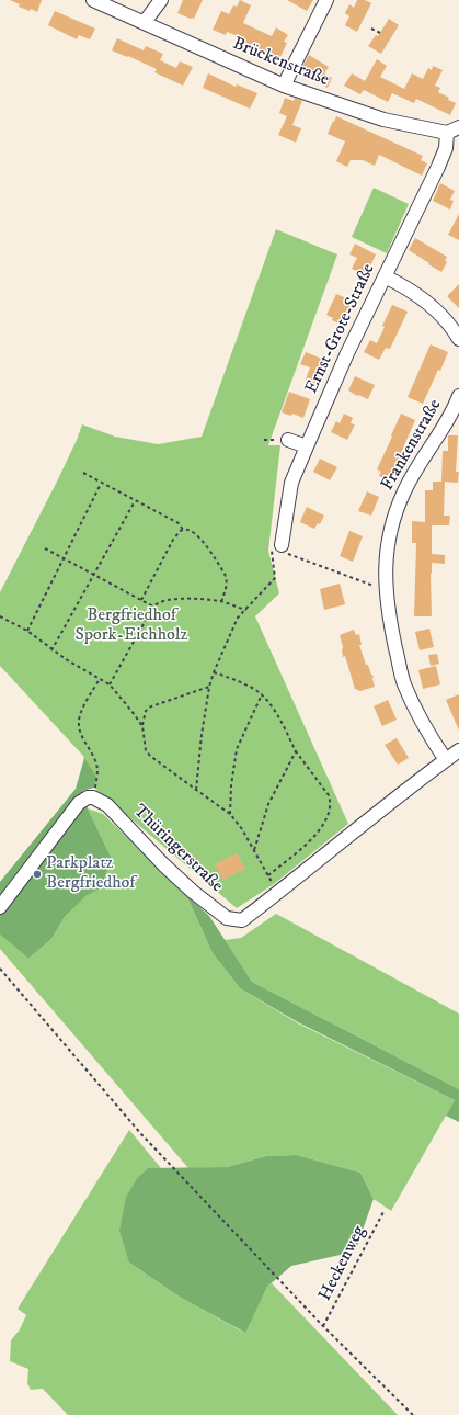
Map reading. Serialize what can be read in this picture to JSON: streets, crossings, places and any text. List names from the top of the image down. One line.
{"streets":{"street":["Brückenstraße","Ernst-Grote-Straße","Frankenstraße","Thüringerstraße"],"path":["Heckenweg"]},"crossings":[["Brückenstraße","Ernst-Grote-Straße"],["Frankenstraße","Thüringerstraße"]],"parks":["Bergfriedhof Spork-Eichholz"],"places":["Parkplatz Bergfriedhof"]}
